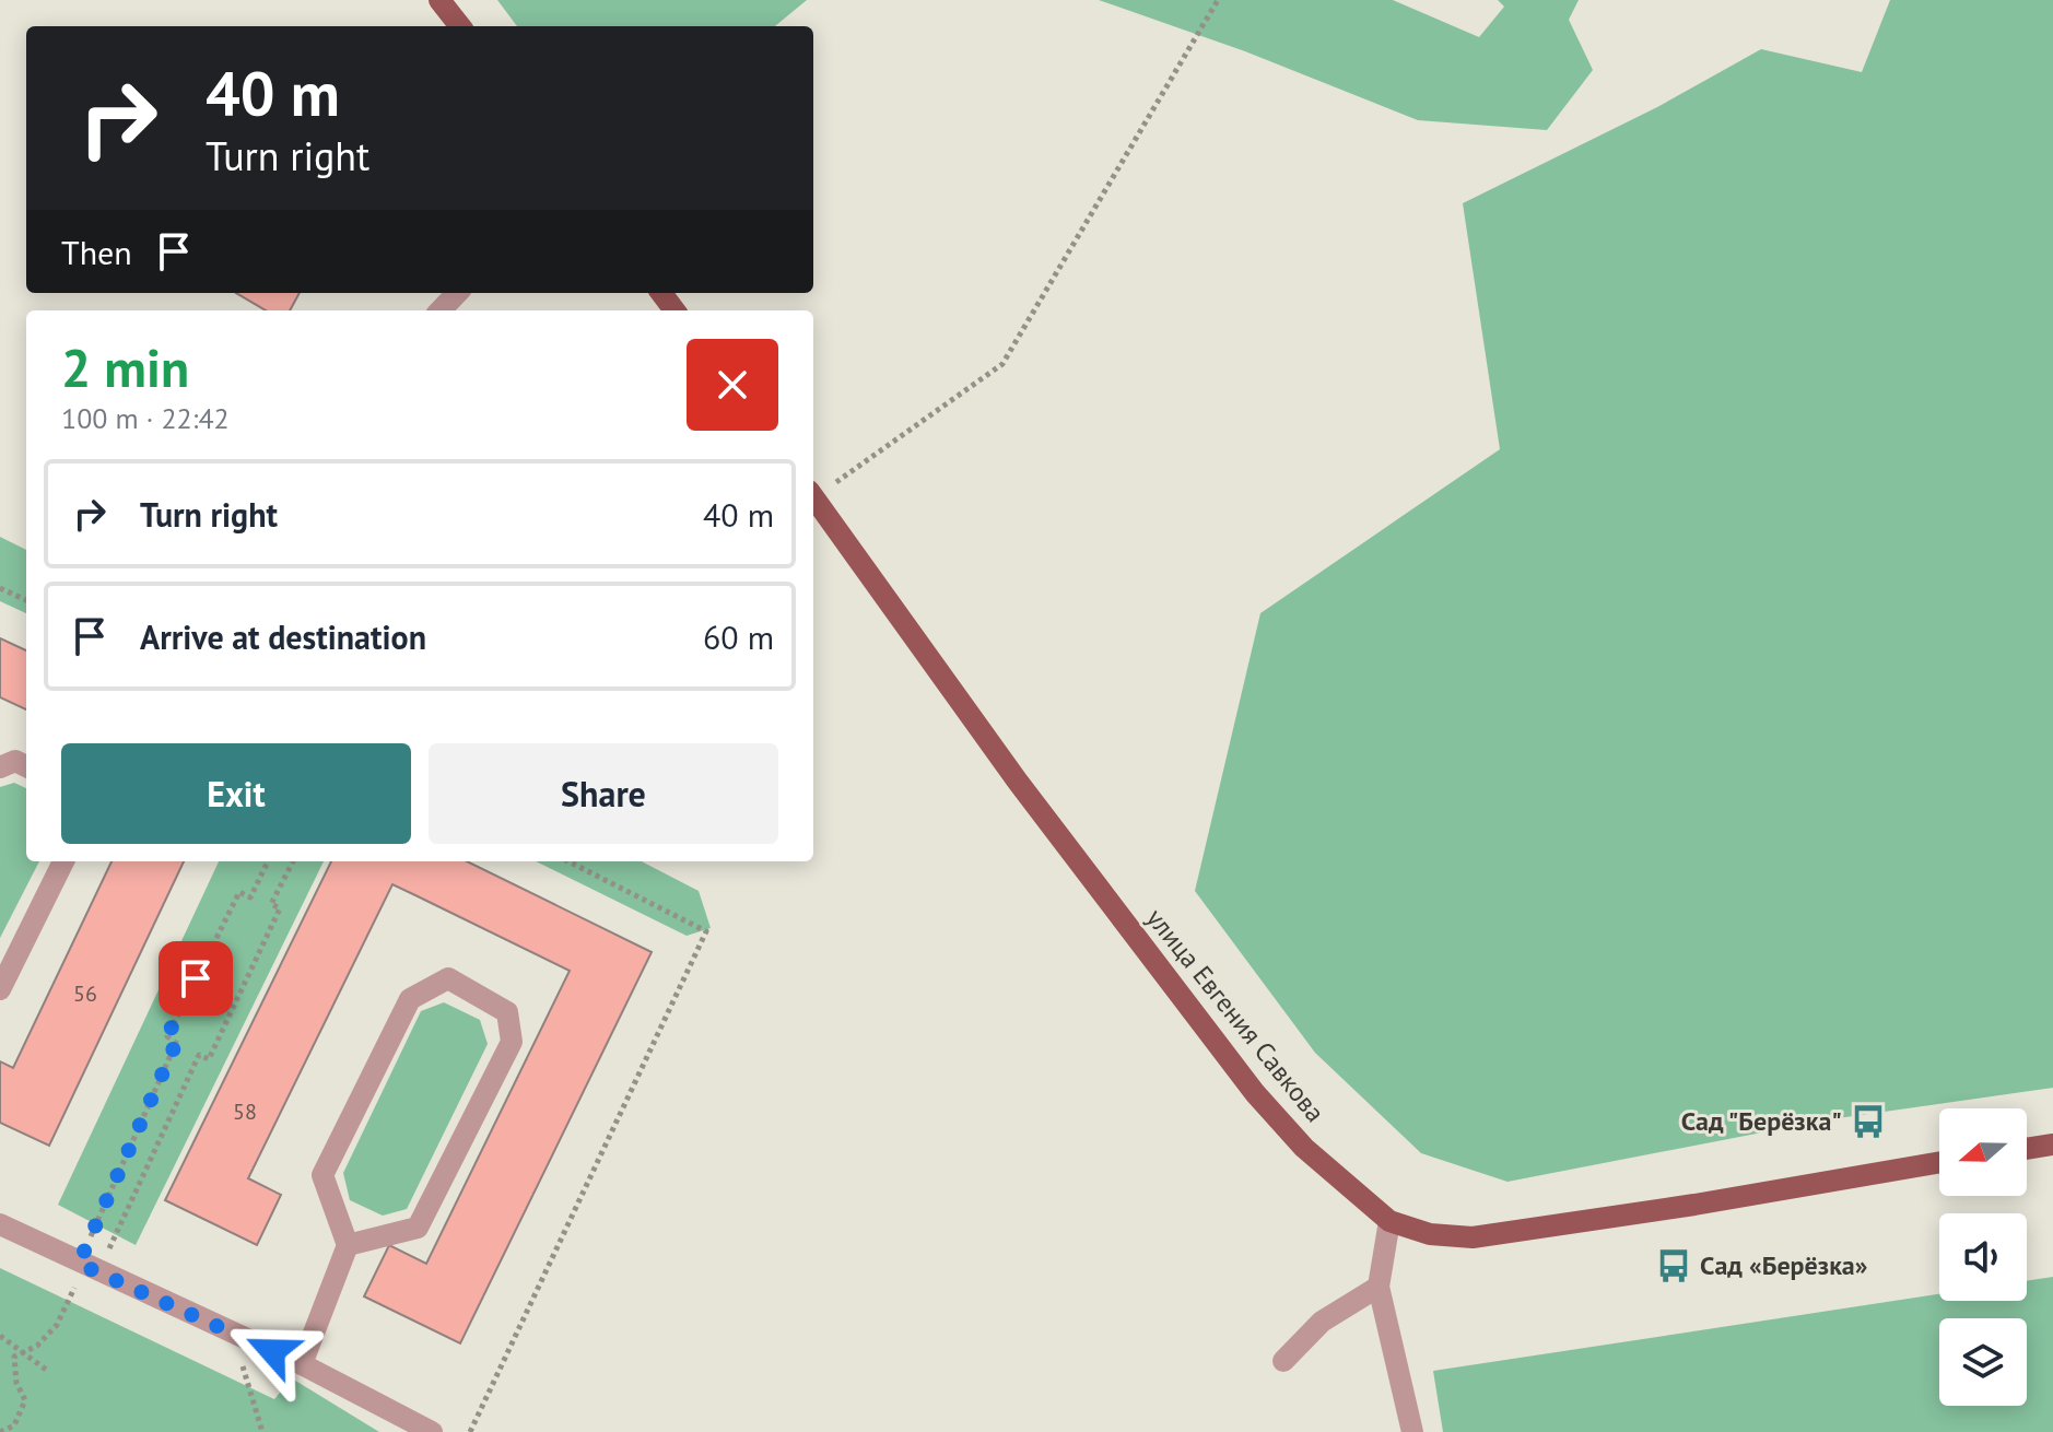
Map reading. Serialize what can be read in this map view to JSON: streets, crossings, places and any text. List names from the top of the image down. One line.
{"streets":{"main road":["улица Евгения Савкова"]},"places":{"bus stop":["Сад \"Берёзка\"","Сад «Берёзка»"]},"house_numbers":["56","58"],"north":"left","page":{"turn":["40 m","Turn right"],"then":"Then","heading":["2 min","100 m · 22:42"],"list":[{"name":"Turn right","value":"40 m"},{"name":"Arrive at destination","value":"60 m"}],"buttons":["Exit","Share"]}}
